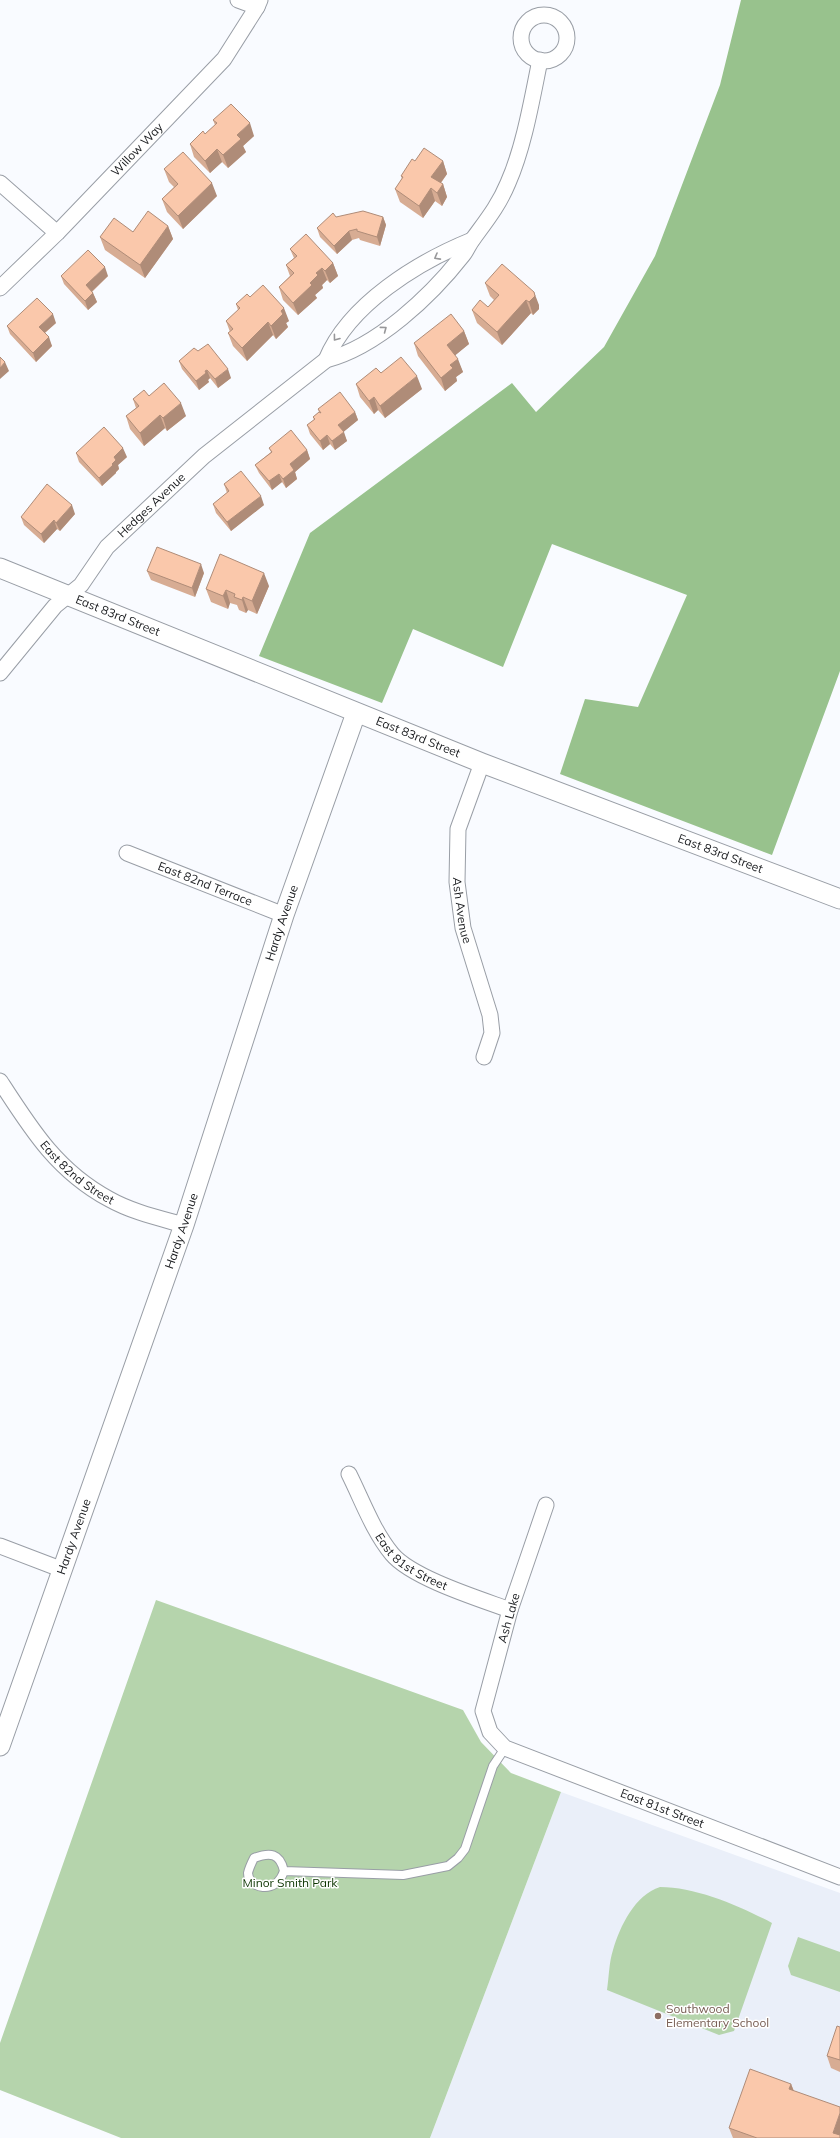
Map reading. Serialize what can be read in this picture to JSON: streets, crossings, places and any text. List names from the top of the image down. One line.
{"streets":{"street":["Willow Way","Hedges Avenue","East 83rd Street","East 82nd Terrace","Ash Avenue","Hardy Avenue","East 82nd Street","East 81st Street","Ash Lake"]},"crossings":[["Hedges Avenue","East 83rd Street"],["East 83rd Street","Ash Avenue"],["East 83rd Street","Hardy Avenue"],["East 82nd Terrace","Hardy Avenue"],["Hardy Avenue","East 82nd Street"],["East 81st Street","Ash Lake"]],"parks":["Minor Smith Park"],"places":["Southwood Elementary School"]}
